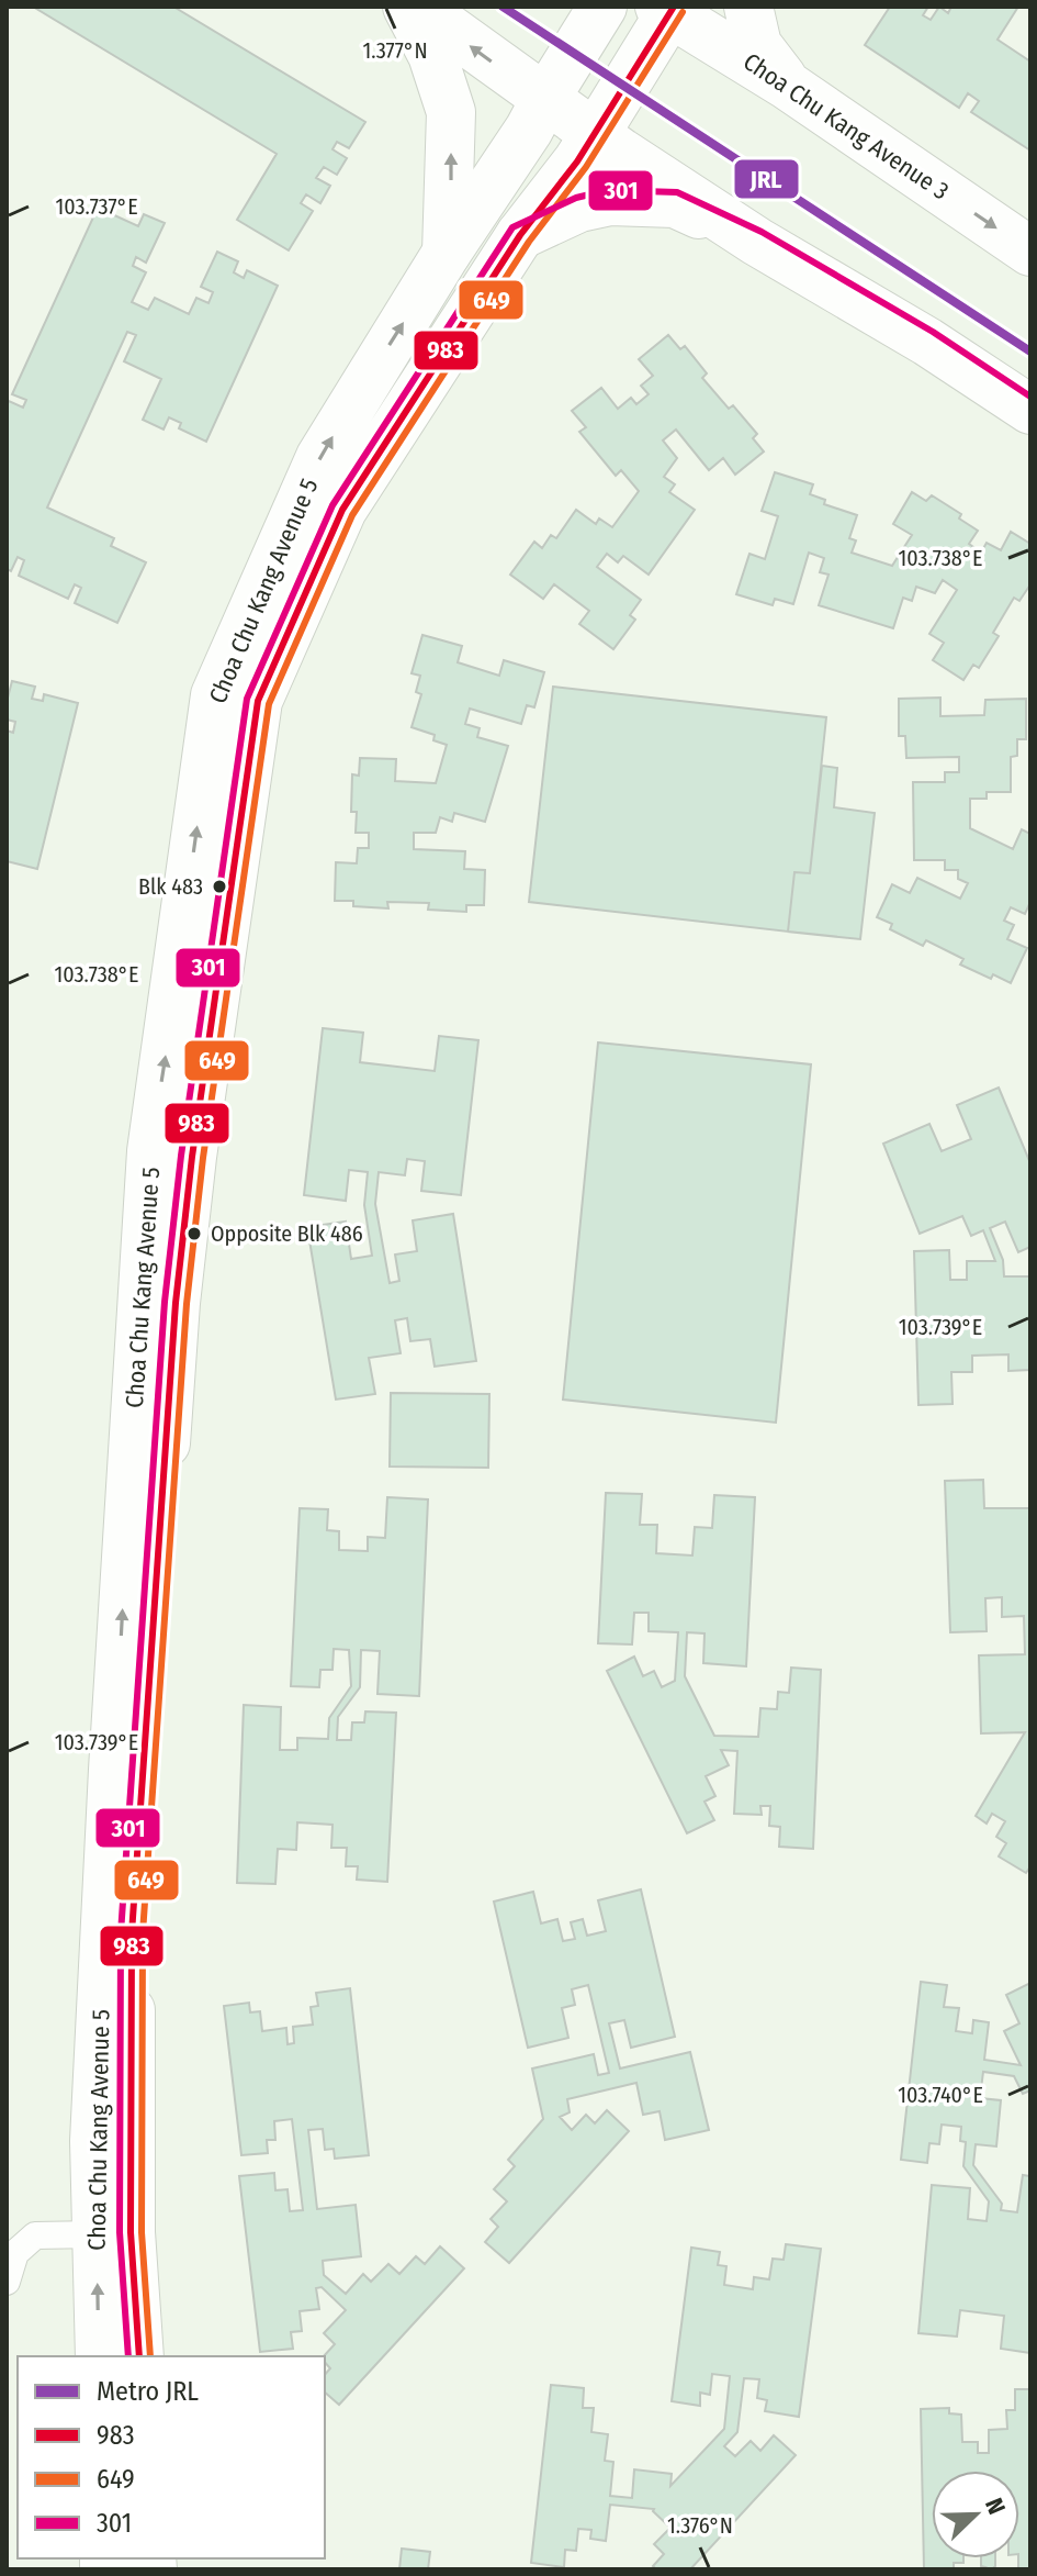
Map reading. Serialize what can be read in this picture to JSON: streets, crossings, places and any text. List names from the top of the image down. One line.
{"streets":{"street":["Choa Chu Kang Avenue 3","Choa Chu Kang Avenue 5"]},"crossings":[["Choa Chu Kang Avenue 3","Choa Chu Kang Avenue 5"]],"places":["Blk 483","Opposite Blk 486"],"lines":["metro line JRL","transit line 983","transit line 649","transit line 301"],"legend":["Metro JRL","983","649","301"],"north":"top right","coordinates":["1.377°N","103.737°E","103.738°E","103.739°E","103.740°E","1.376°N"]}
